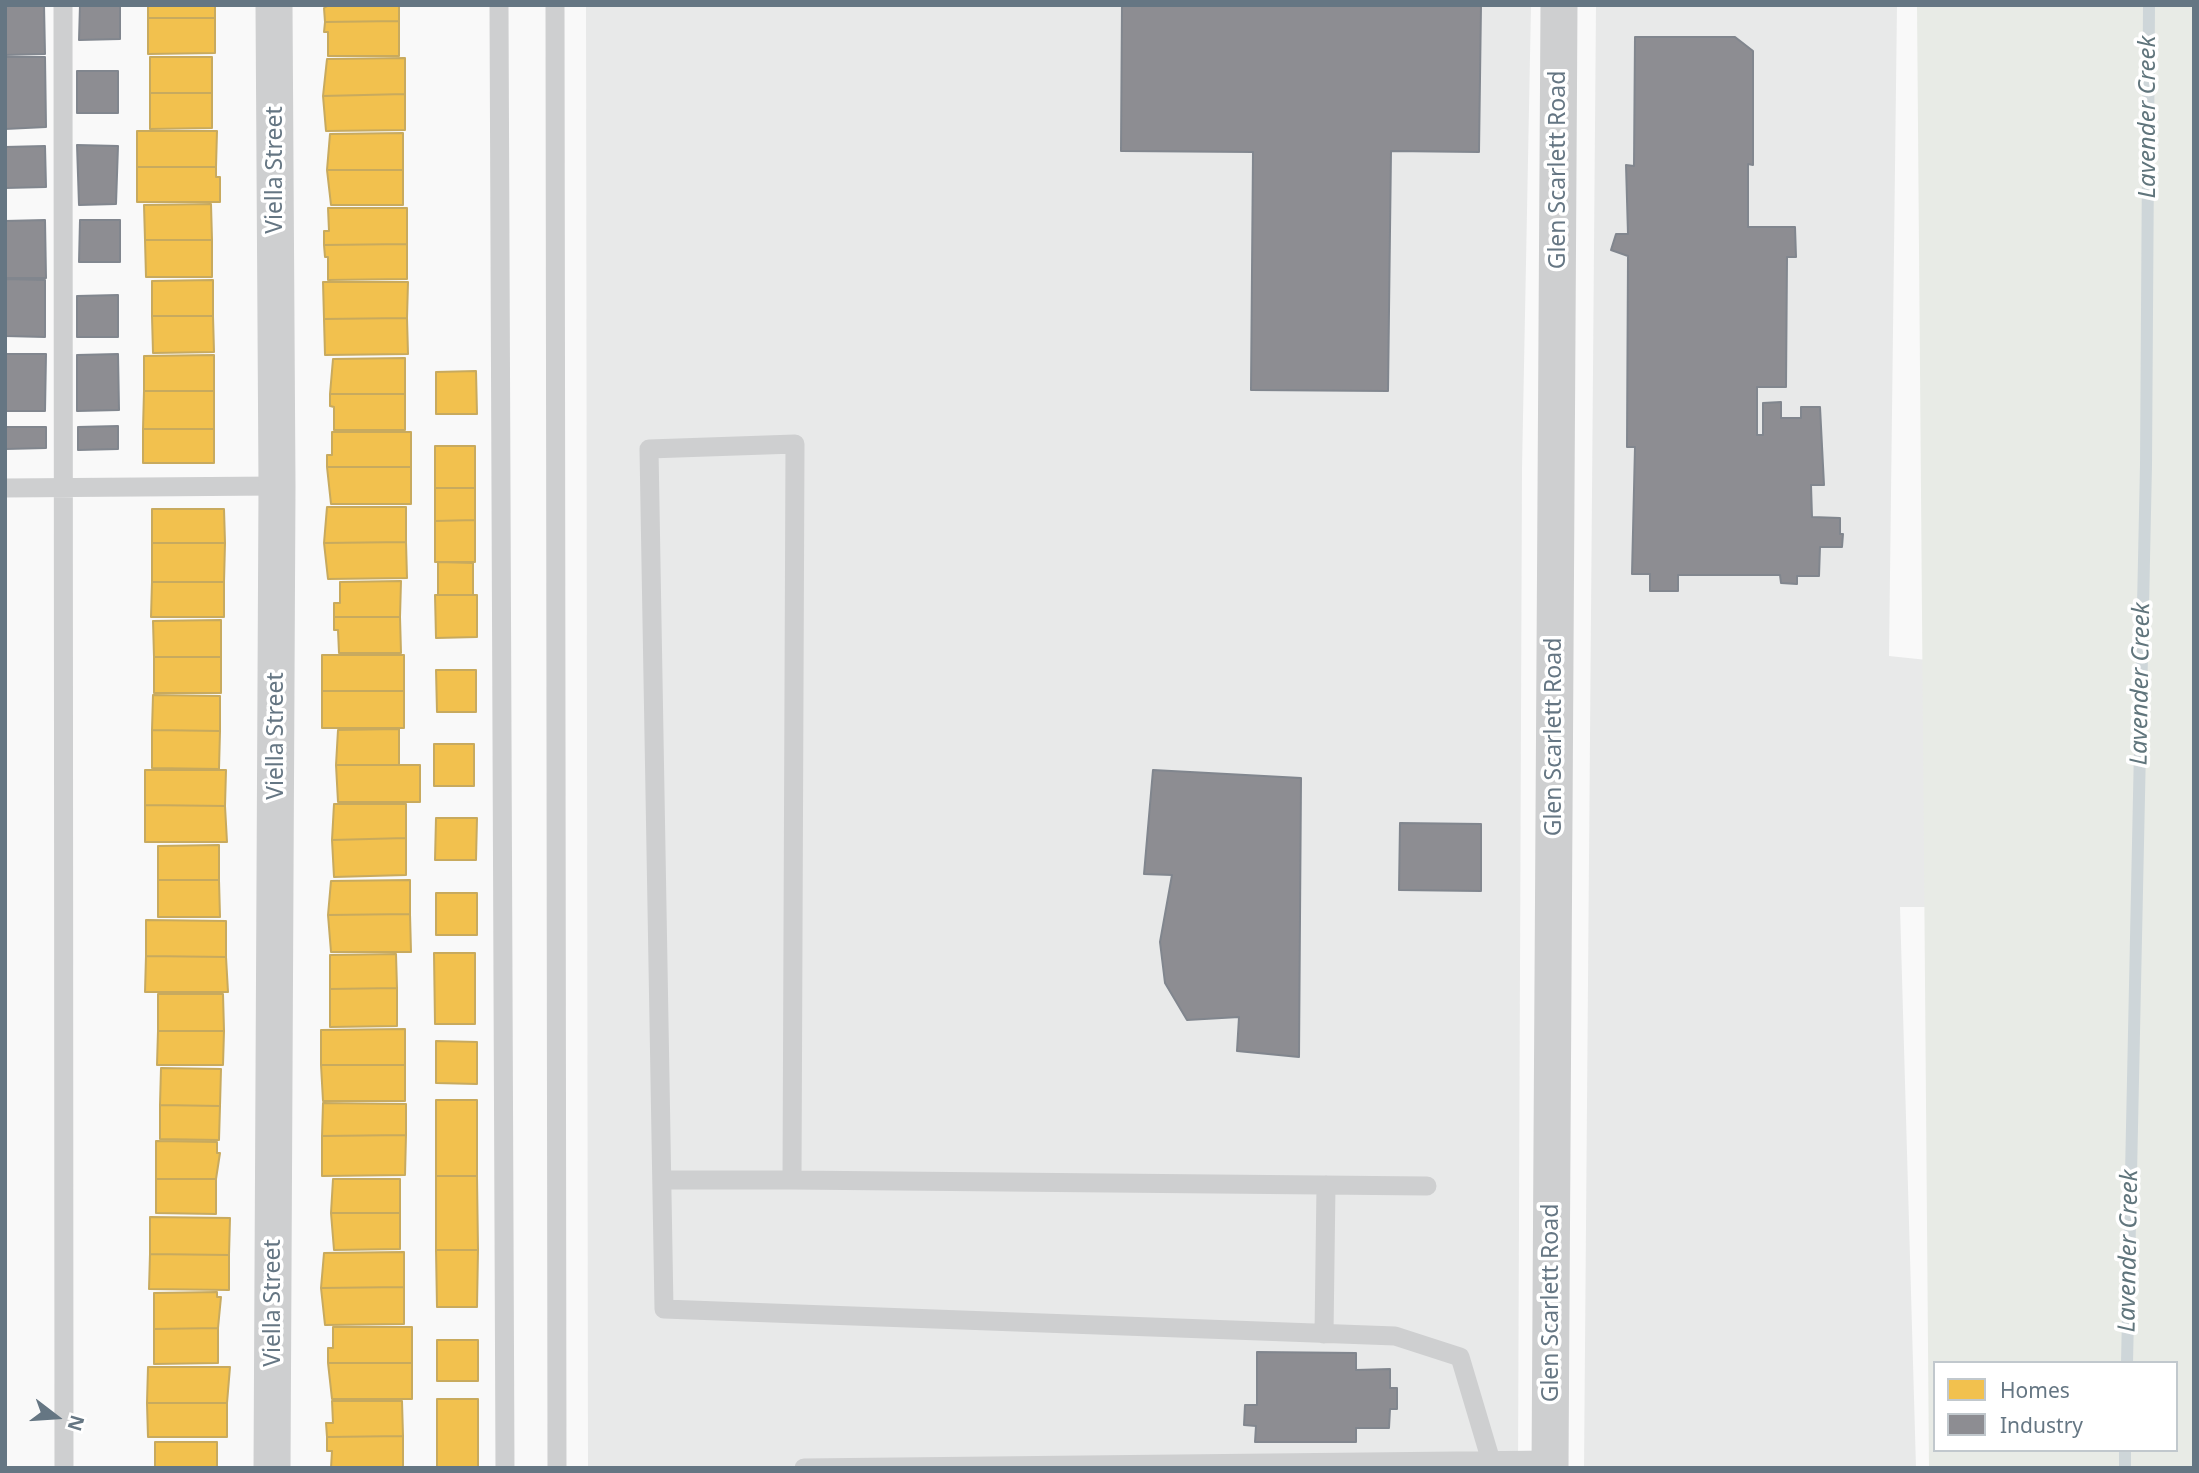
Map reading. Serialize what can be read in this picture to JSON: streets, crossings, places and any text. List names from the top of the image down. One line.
{"streets":{"street":["Viella Street","Glen Scarlett Road"]},"water":["Lavender Creek"],"legend":["Homes","Industry"],"north":"right"}
